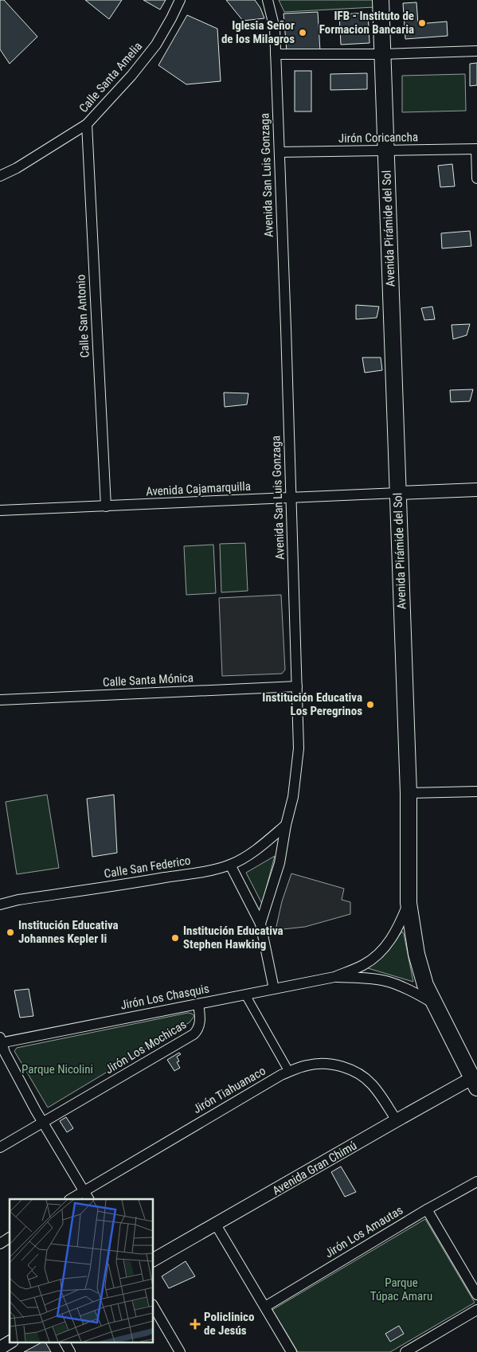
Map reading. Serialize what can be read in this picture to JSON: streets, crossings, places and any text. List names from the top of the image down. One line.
{"streets":{"main road":["Avenida Pirámide del Sol"],"street":["Calle Santa Amelia","Jirón Coricancha","Avenida San Luis Gonzaga","Calle San Antonio","Avenida Cajamarquilla","Calle Santa Mónica","Calle San Federico","Jirón Los Chasquis","Jirón Los Mochicas","Jirón Tiahuanaco","Avenida Gran Chimú","Jirón Los Amautas"]},"crossings":[["Calle Santa Amelia","Calle San Antonio"],["Jirón Coricancha","Avenida San Luis Gonzaga"],["Jirón Coricancha","Avenida Pirámide del Sol"],["Avenida San Luis Gonzaga","Avenida Cajamarquilla"],["Avenida San Luis Gonzaga","Calle Santa Mónica"],["Avenida San Luis Gonzaga","Calle San Federico"],["Avenida San Luis Gonzaga","Jirón Los Chasquis"],["Avenida Pirámide del Sol","Avenida Cajamarquilla"],["Avenida Pirámide del Sol","Jirón Los Chasquis"],["Avenida Pirámide del Sol","Avenida Gran Chimú"],["Calle San Antonio","Avenida Cajamarquilla"],["Jirón Los Chasquis","Jirón Los Mochicas"],["Jirón Tiahuanaco","Avenida Gran Chimú"]],"parks":["Parque Nicolini","Parque Túpac Amaru"],"places":{"other":["IFB - Instituto de Formacion Bancaria","Iglesia Señor de los Milagros","Institución Educativa Los Peregrinos","Institución Educativa Johannes Kepler Ii","Institución Educativa Stephen Hawking"],"health":["Policlinico de Jesús"]}}
